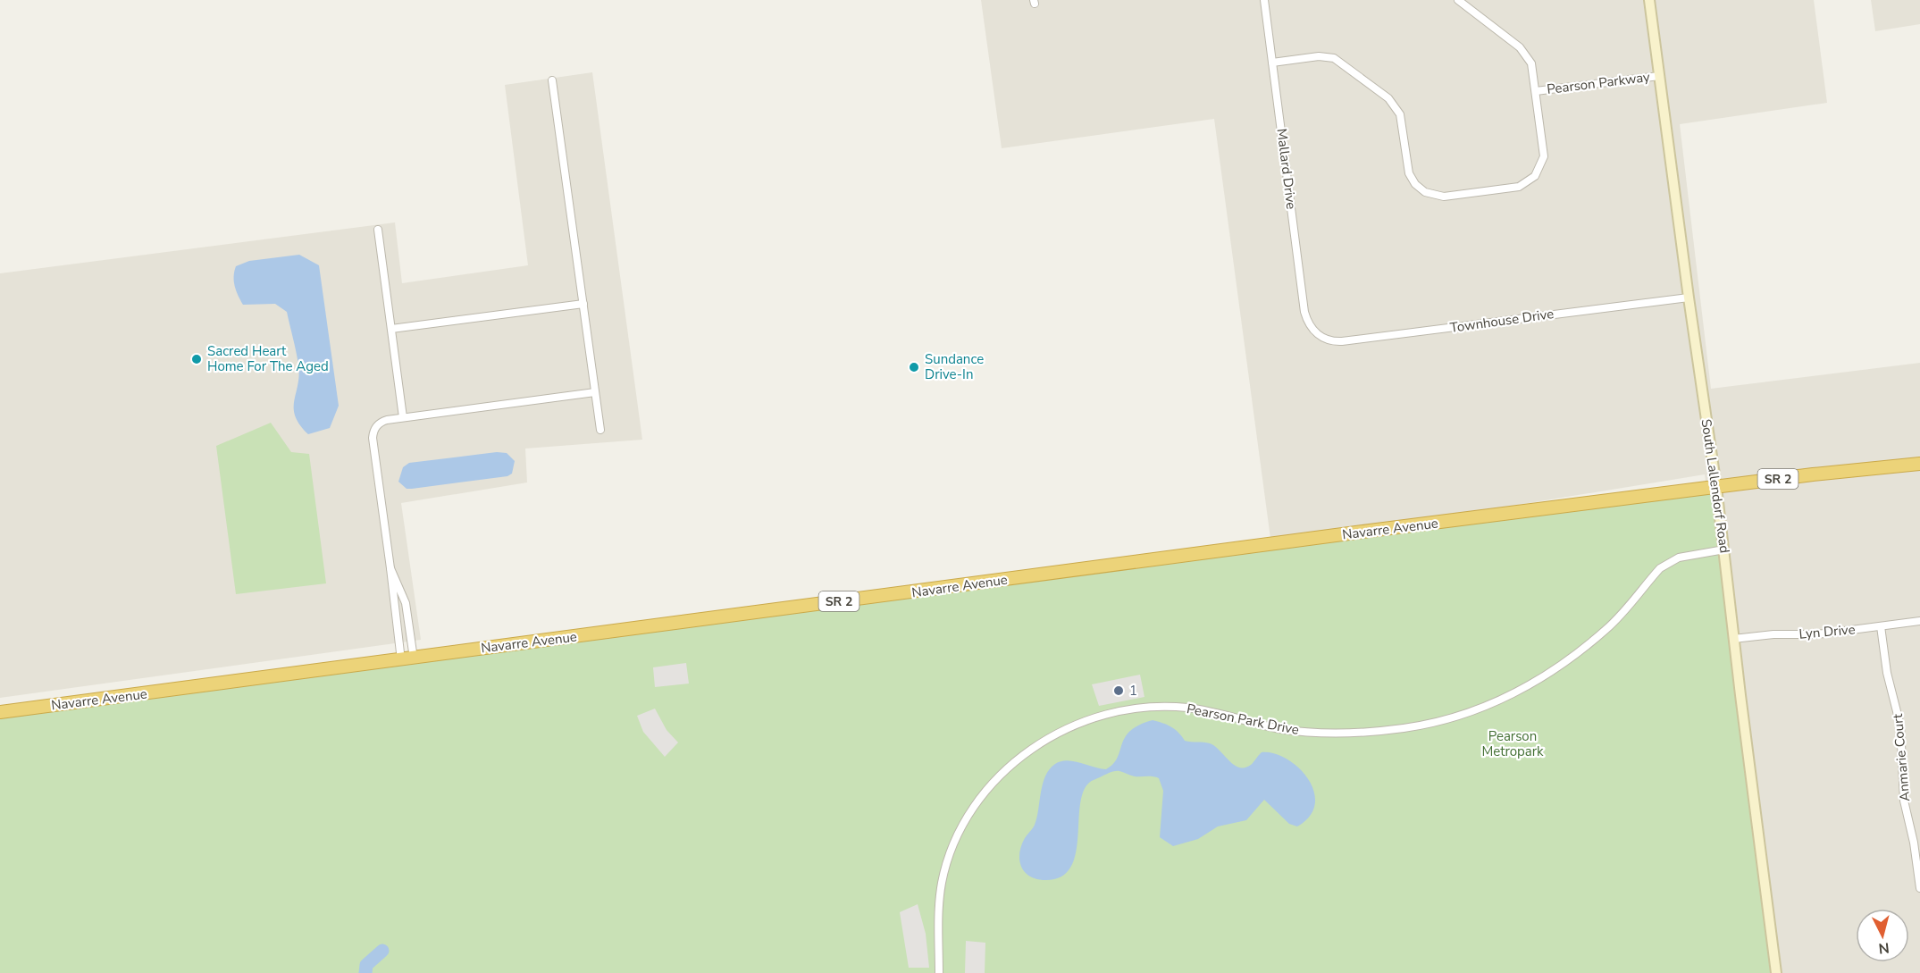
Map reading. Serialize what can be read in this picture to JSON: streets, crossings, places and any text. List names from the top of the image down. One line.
{"streets":{"highway":["SR 2","Navarre Avenue"],"street":["Pearson Parkway","Mallard Drive","Townhouse Drive","South Lallendorf Road","Lyn Drive","Pearson Park Drive","Anmarie Court"]},"crossings":[["Pearson Parkway","South Lallendorf Road"],["Mallard Drive","Townhouse Drive"],["Townhouse Drive","South Lallendorf Road"],["South Lallendorf Road","Navarre Avenue"],["South Lallendorf Road","Lyn Drive"],["South Lallendorf Road","Pearson Park Drive"],["Lyn Drive","Anmarie Court"]],"parks":["Pearson Metropark"],"places":["Sacred Heart Home For The Aged","Sundance Drive-In","1"],"north":"bottom"}
